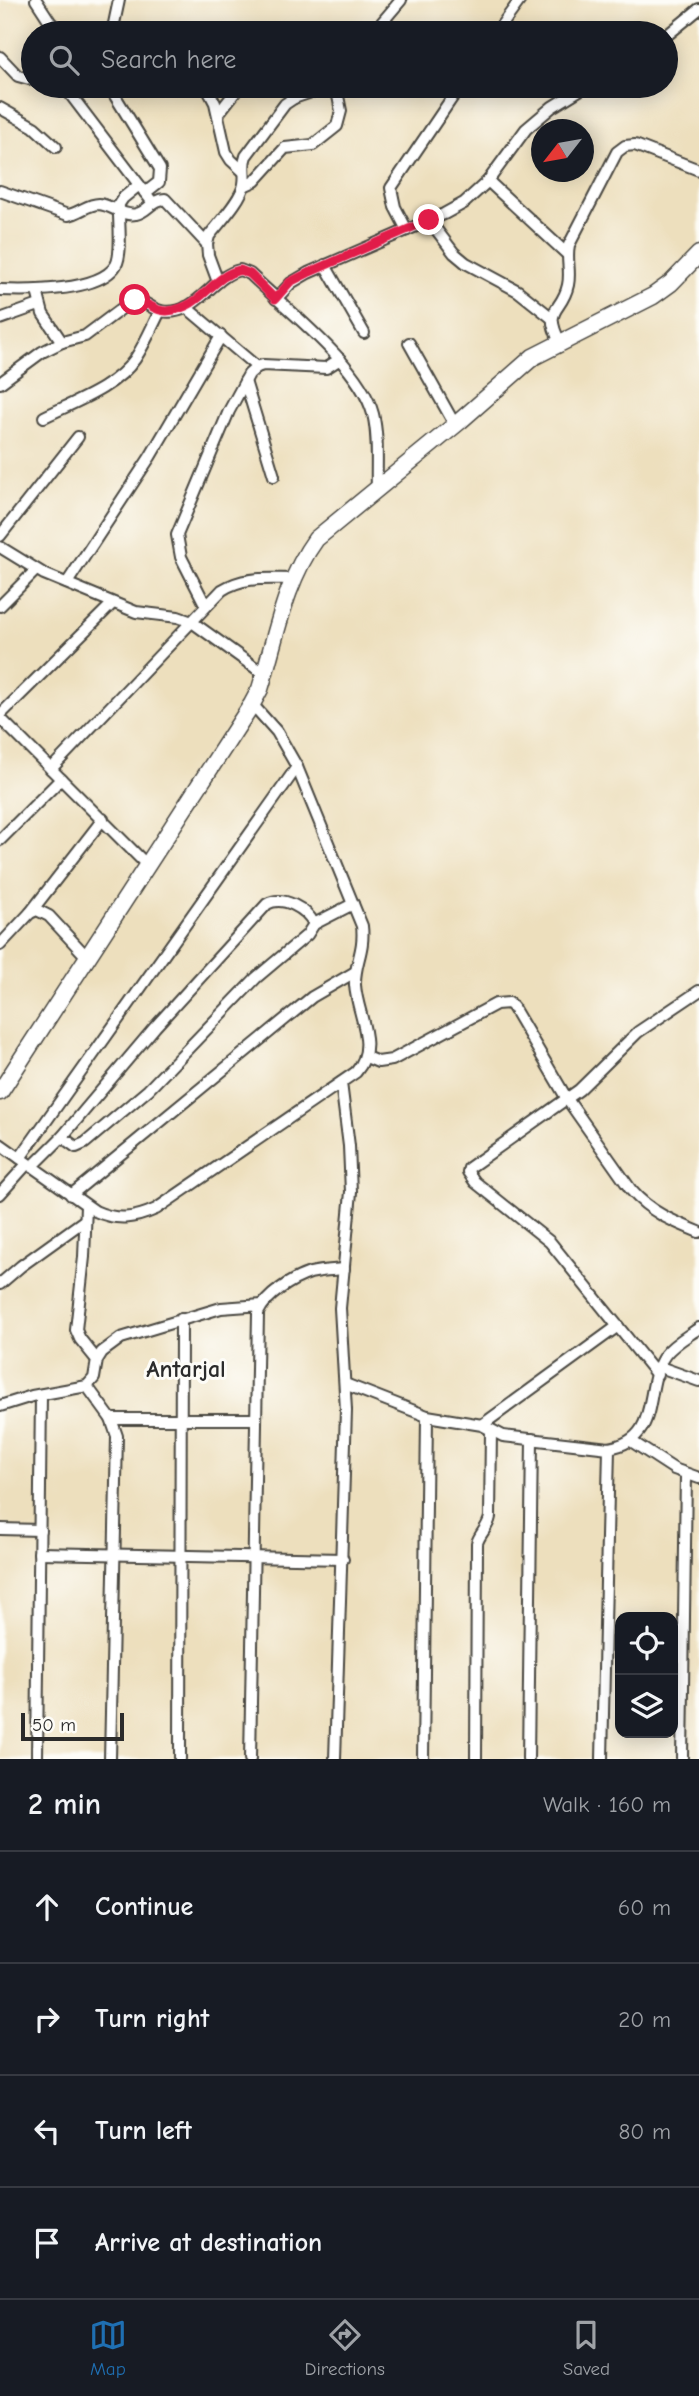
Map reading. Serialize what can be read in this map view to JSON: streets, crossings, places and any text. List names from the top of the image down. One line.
{"districts":["Antarjal"],"scale_bar":"50 m","north":"bottom left","page":{"search":"Search here","scale":"50 m","heading":["2 min","Walk · 160 m"],"list":[["Continue","60 m"],["Turn right","20 m"],["Turn left","80 m"],"Arrive at destination"],"nav":["Map","Directions","Saved"]}}
